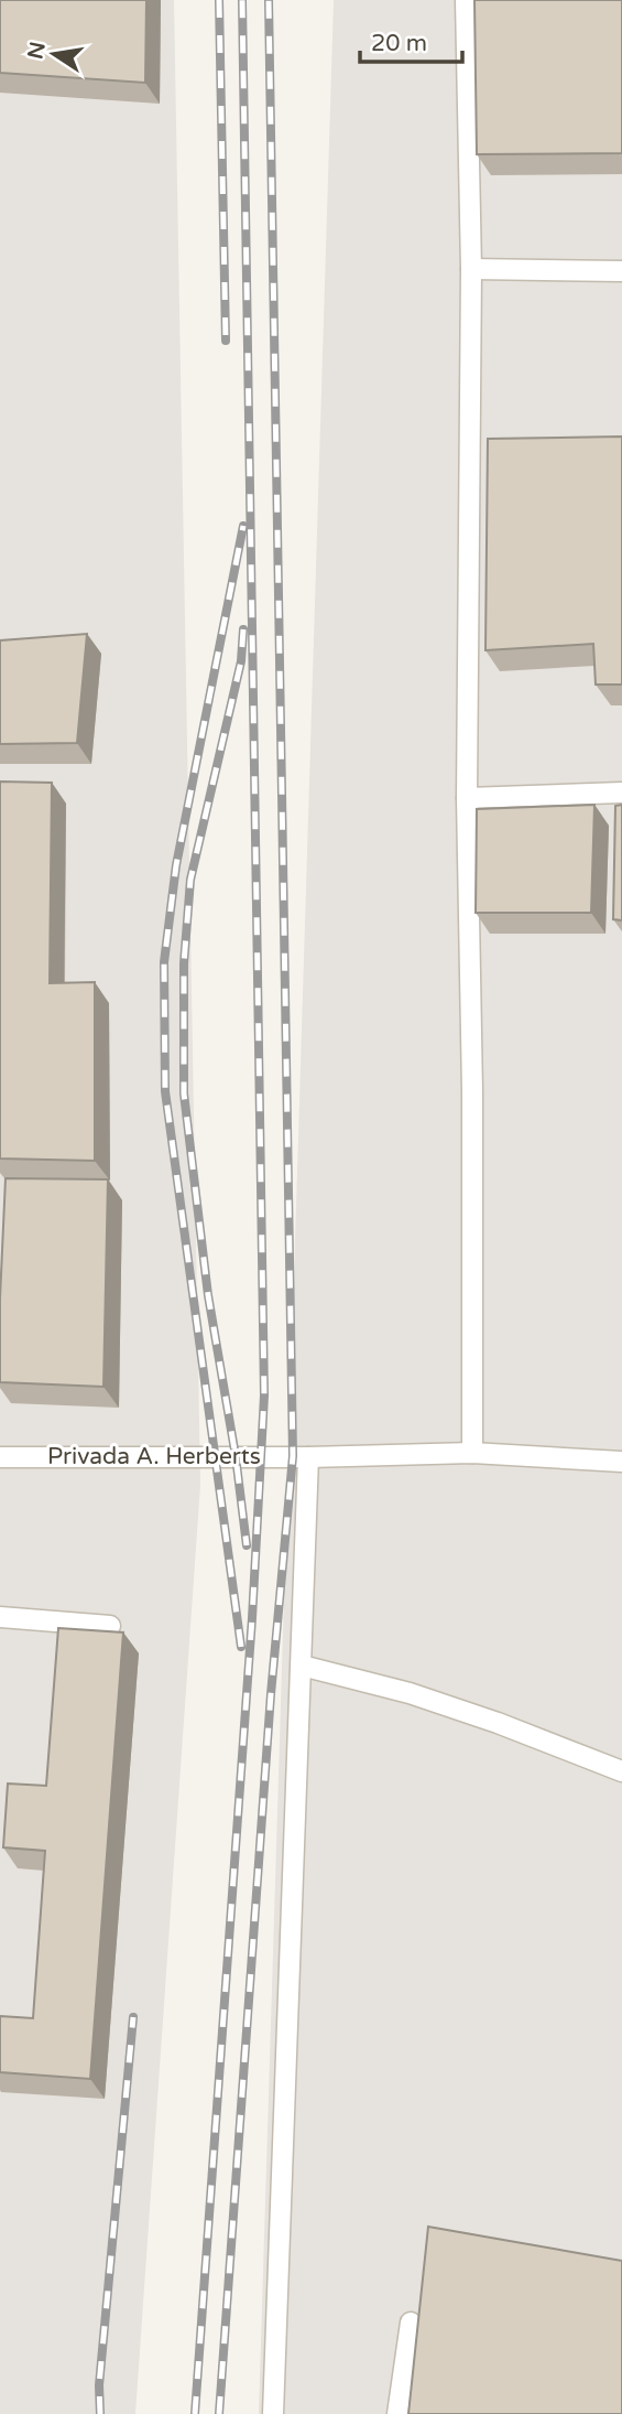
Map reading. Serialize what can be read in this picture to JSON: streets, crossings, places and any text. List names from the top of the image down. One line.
{"streets":{"lane":["Privada A. Herberts"]},"scale_bar":"20 m","north":"left"}
